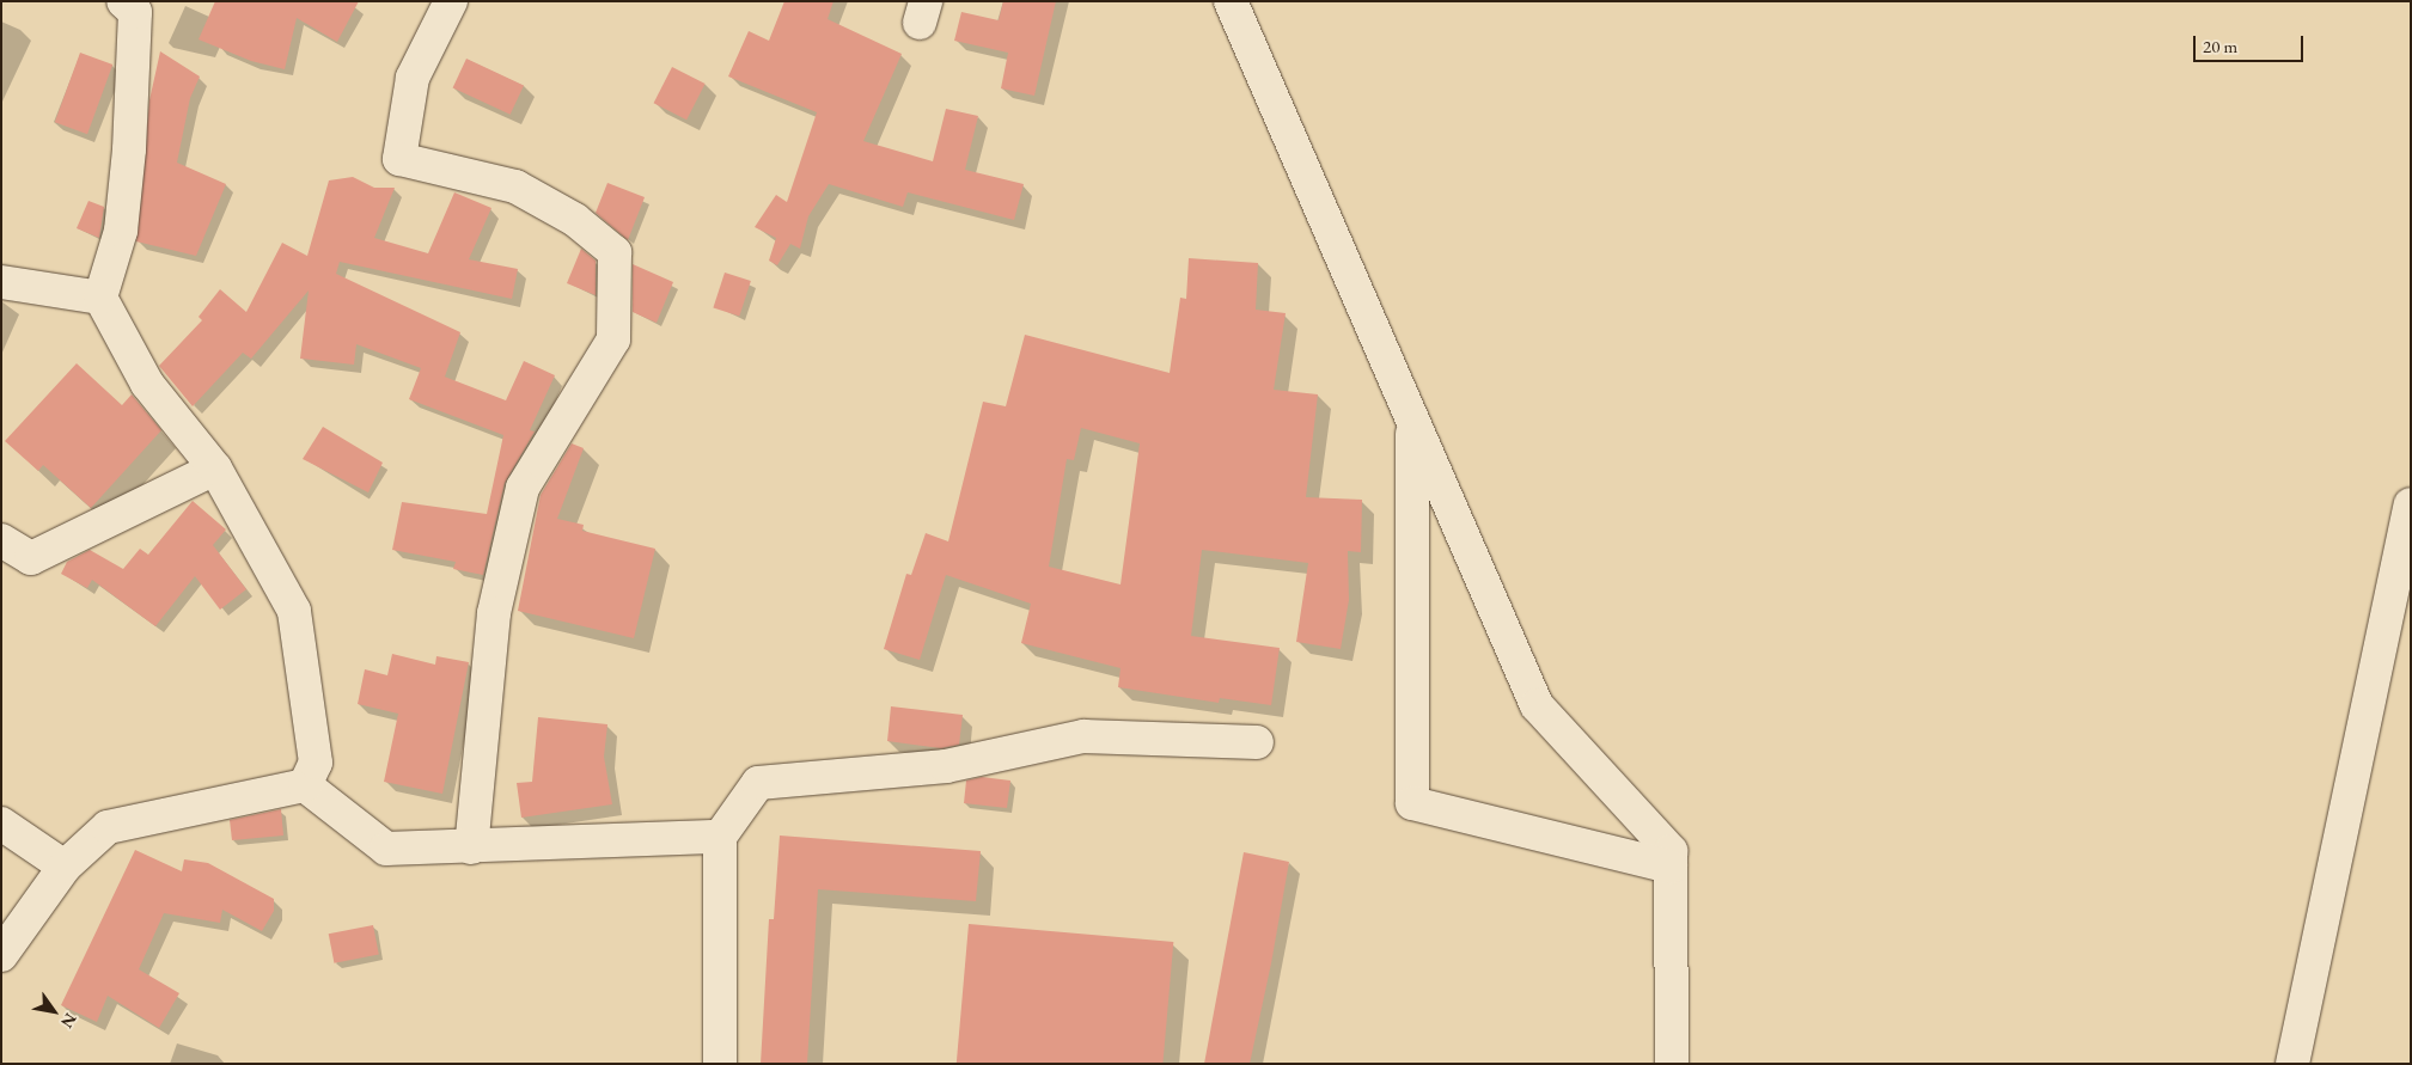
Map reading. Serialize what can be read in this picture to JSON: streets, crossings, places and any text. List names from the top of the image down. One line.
{"scale_bar":"20 m","north":"bottom right"}
